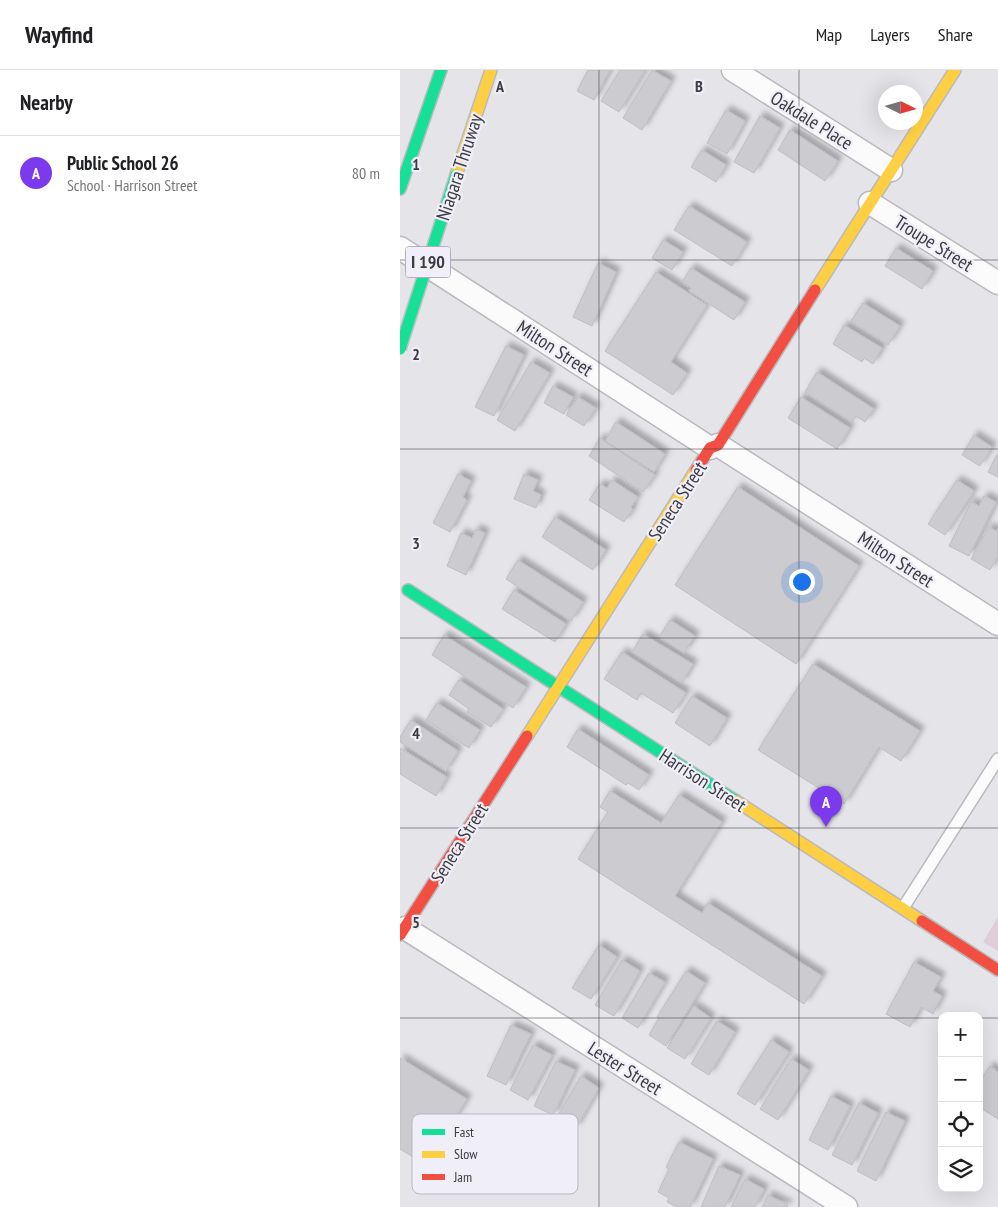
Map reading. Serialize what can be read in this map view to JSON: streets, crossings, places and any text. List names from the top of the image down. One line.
{"streets":{"main road":["Niagara Thruway","I 190","Seneca Street","Harrison Street"],"street":["Oakdale Place","Troupe Street","Milton Street","Lester Street"]},"crossings":[["Oakdale Place","Seneca Street"],["Troupe Street","Seneca Street"],["Milton Street","Seneca Street"],["Seneca Street","Harrison Street"],["Seneca Street","Lester Street"]],"legend":["Fast","Slow","Jam"],"north":"right","page":{"header":"Wayfind","nav":["Map","Layers","Share"],"heading":"Nearby","list":[{"mark":"A","name":"Public School 26","note":"School · Harrison Street","value":"80 m"}],"pins":"A","map_buttons":["+","−"]},"grid":{"columns":["A","B"],"rows":["1","2","3","4","5"]}}
